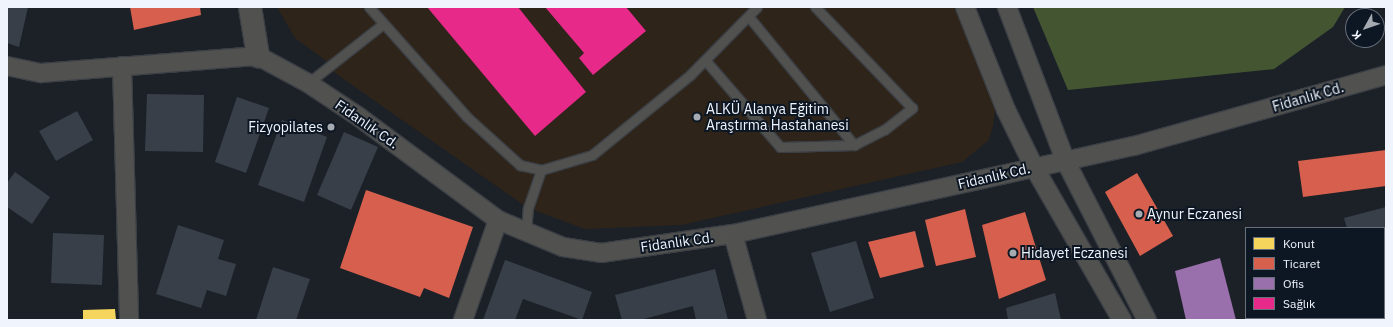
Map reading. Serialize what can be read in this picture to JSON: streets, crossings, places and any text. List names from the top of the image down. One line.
{"streets":{"street":["Fidanlık Cd."]},"places":["ALKÜ Alanya Eğitim Araştırma Hastahanesi","Fizyopilates","Aynur Eczanesi","Hidayet Eczanesi"],"legend":["Konut","Ticaret","Ofis","Sağlık"],"north":"bottom left"}
